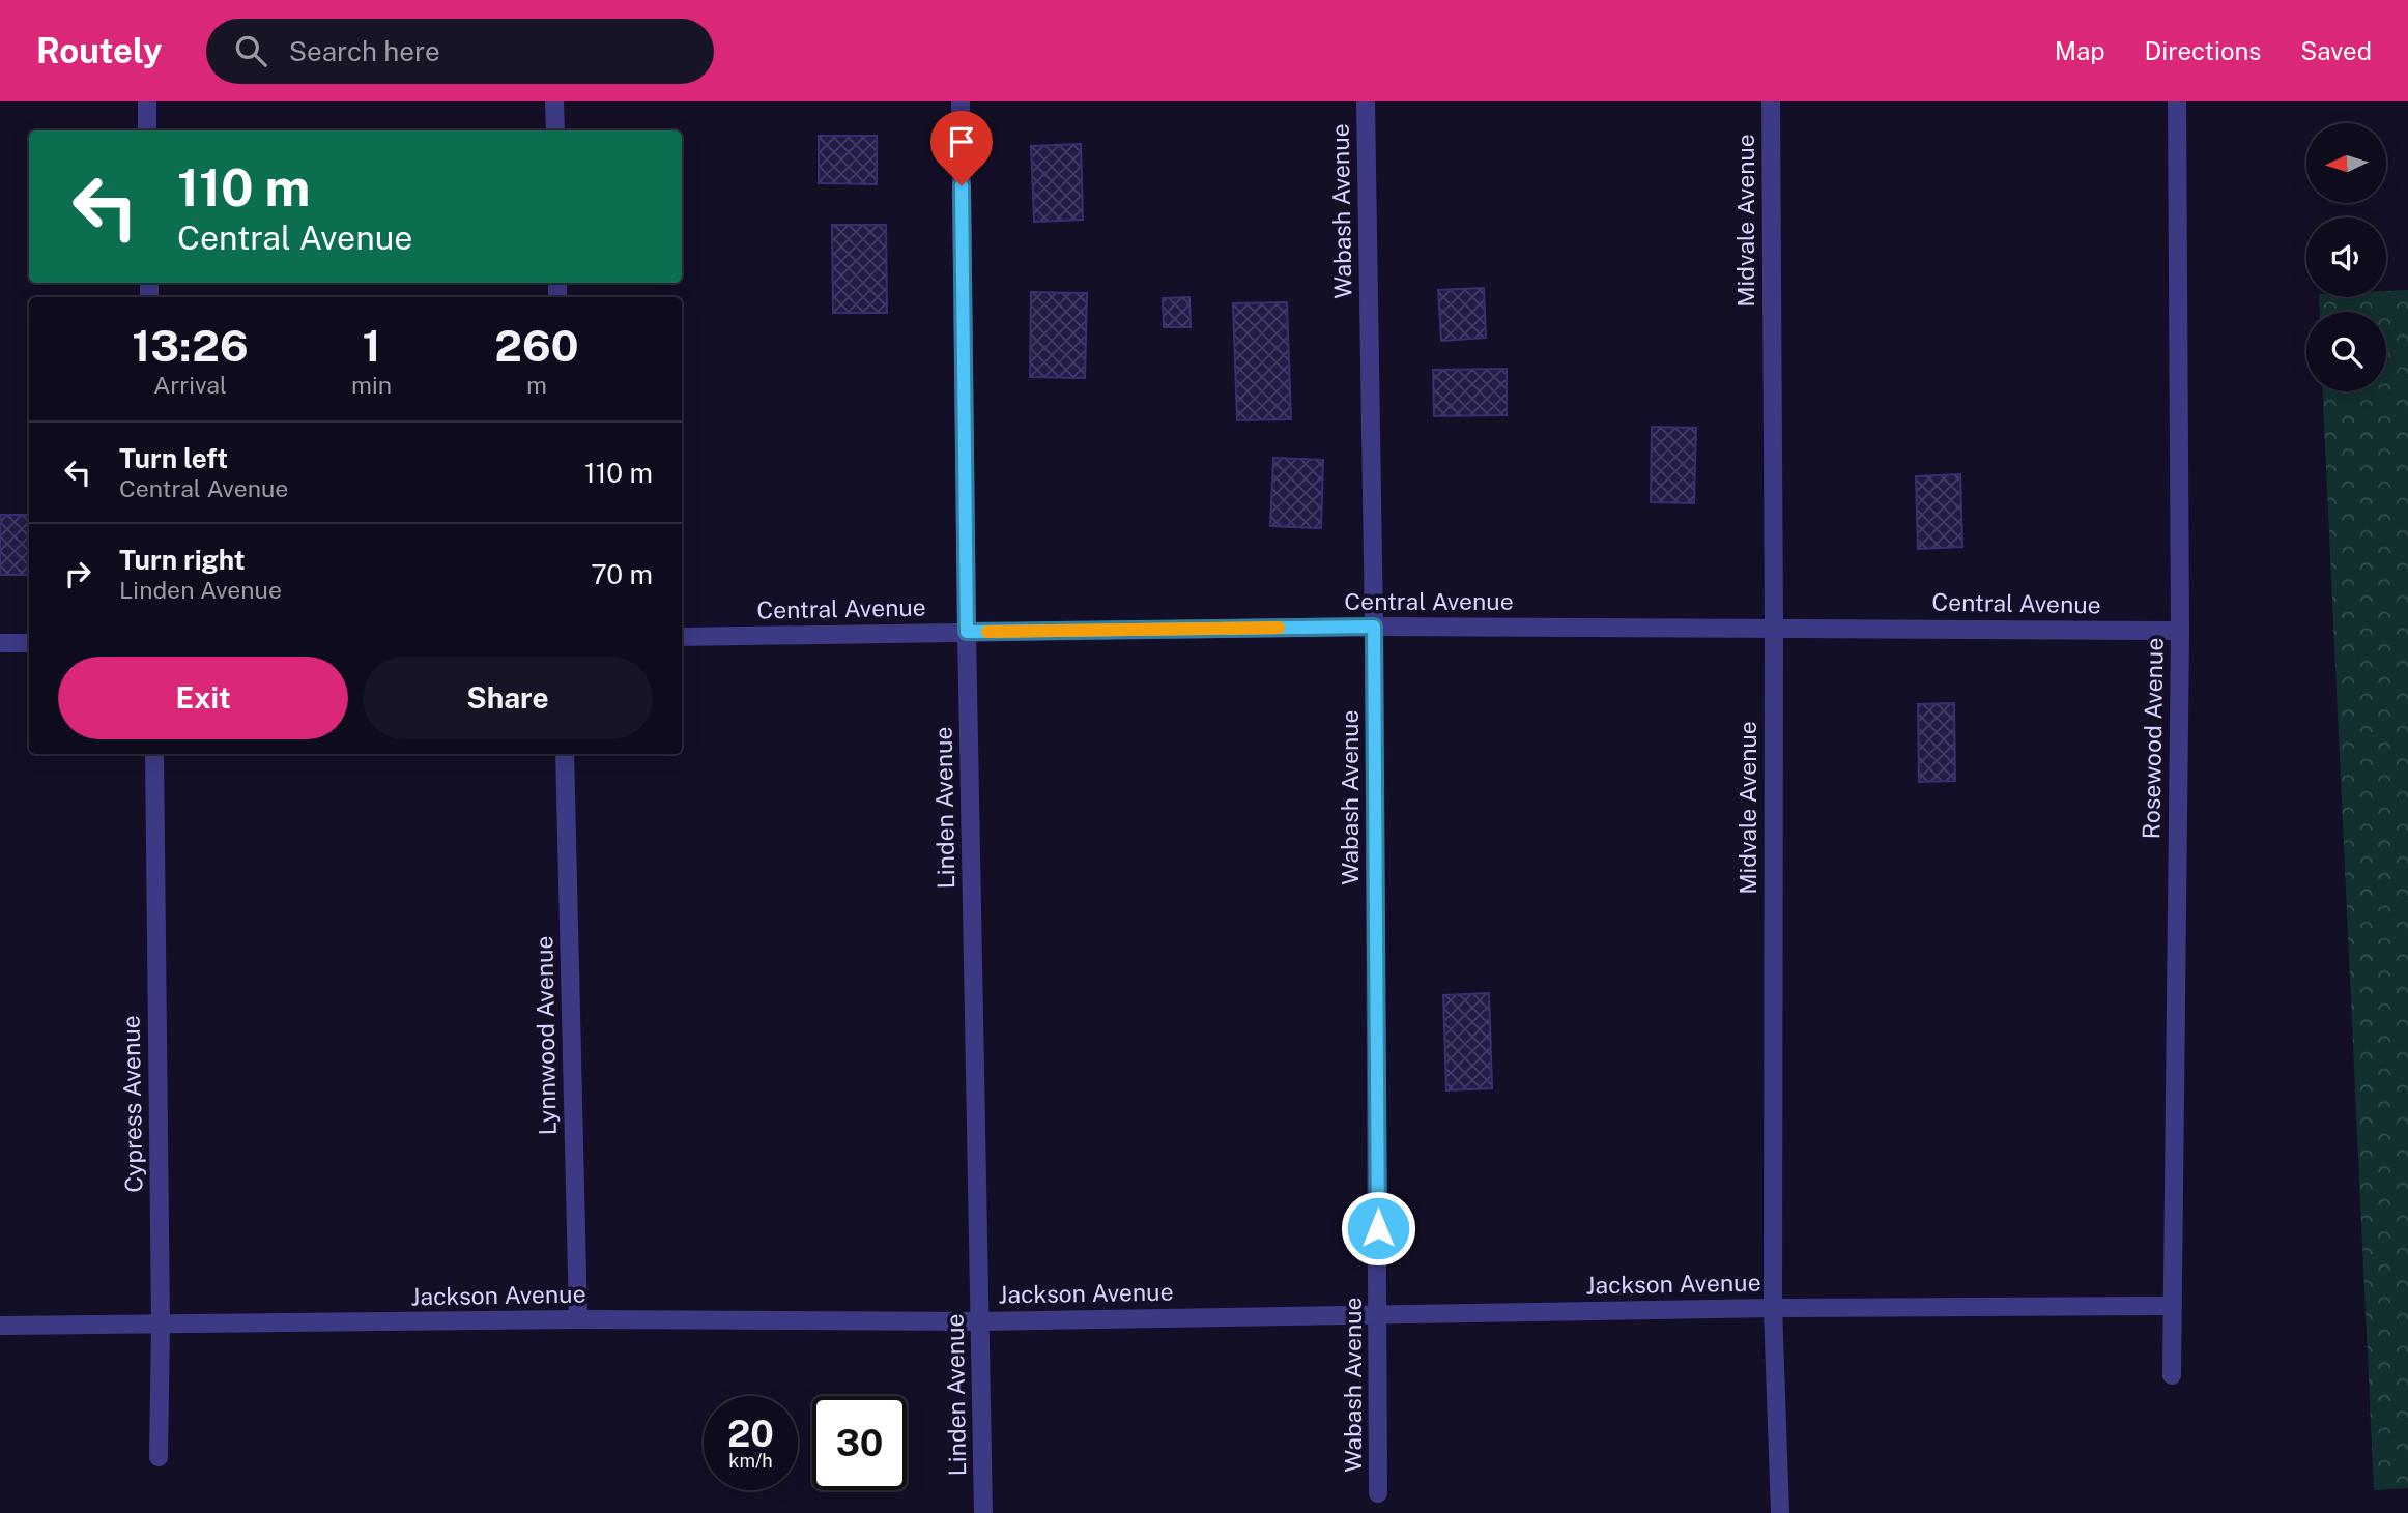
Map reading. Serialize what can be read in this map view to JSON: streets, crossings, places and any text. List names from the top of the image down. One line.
{"streets":{"street":["Wabash Avenue","Midvale Avenue","Central Avenue","Rosewood Avenue","Linden Avenue","Lynnwood Avenue","Cypress Avenue","Jackson Avenue"]},"crossings":[["Wabash Avenue","Central Avenue"],["Wabash Avenue","Jackson Avenue"],["Midvale Avenue","Central Avenue"],["Midvale Avenue","Jackson Avenue"],["Central Avenue","Rosewood Avenue"],["Central Avenue","Linden Avenue"],["Rosewood Avenue","Jackson Avenue"],["Linden Avenue","Jackson Avenue"],["Lynnwood Avenue","Jackson Avenue"],["Cypress Avenue","Jackson Avenue"]],"north":"left","page":{"header":"Routely","search":"Search here","nav":["Map","Directions","Saved"],"turn":["110 m","Central Avenue"],"eta":["13:26","Arrival","1","min","260","m"],"list":[{"name":"Turn left","note":"Central Avenue","value":"110 m"},{"name":"Turn right","note":"Linden Avenue","value":"70 m"}],"buttons":["Exit","Share"],"speed":"20 km/h","limit":"30"}}
